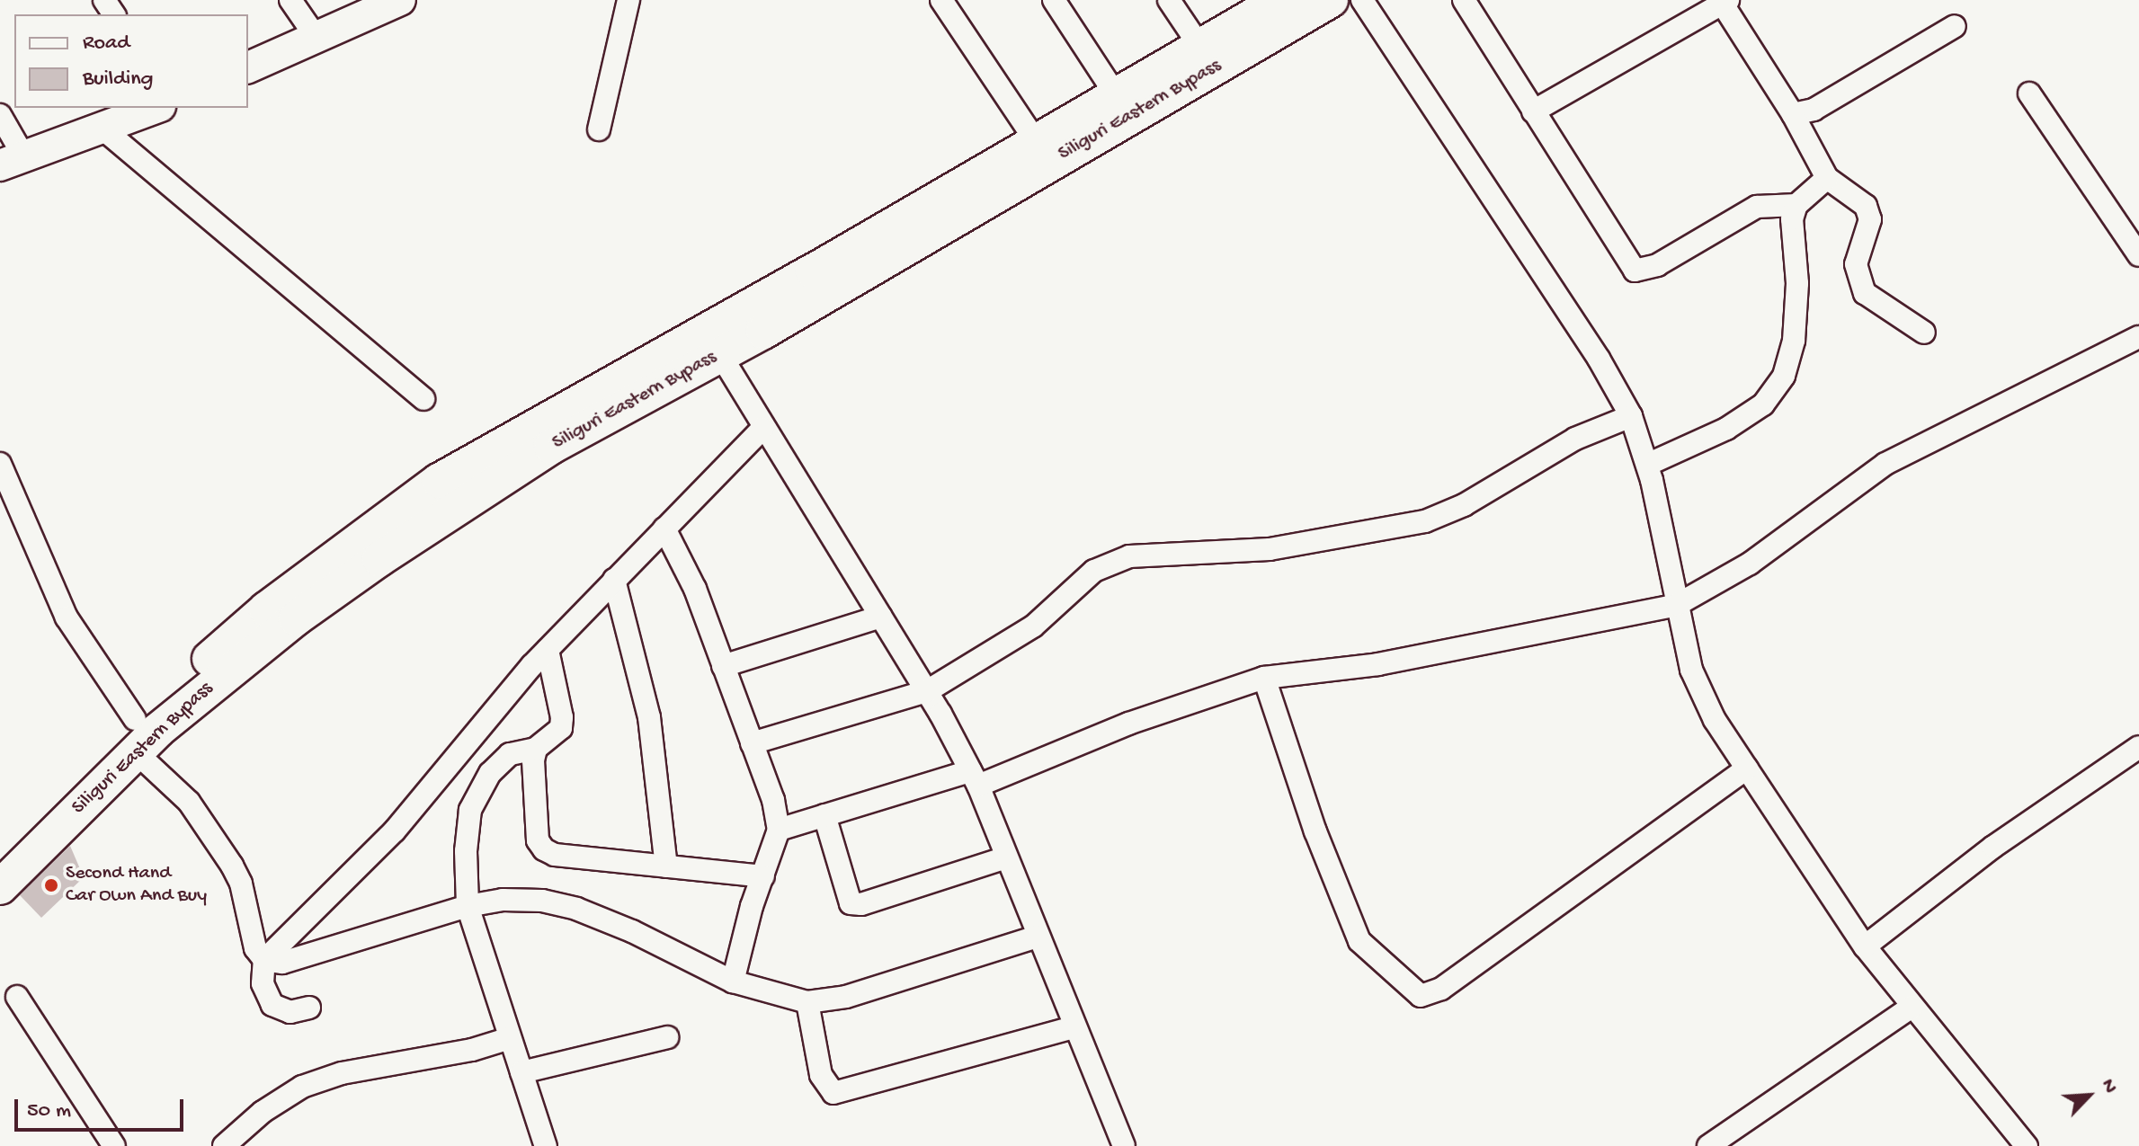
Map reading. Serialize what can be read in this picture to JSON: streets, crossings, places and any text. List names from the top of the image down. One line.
{"streets":{"main road":["Siliguri Eastern Bypass"]},"places":["Second Hand Car Own And Buy"],"legend":["Road","Building"],"scale_bar":"50 m","north":"top right"}
